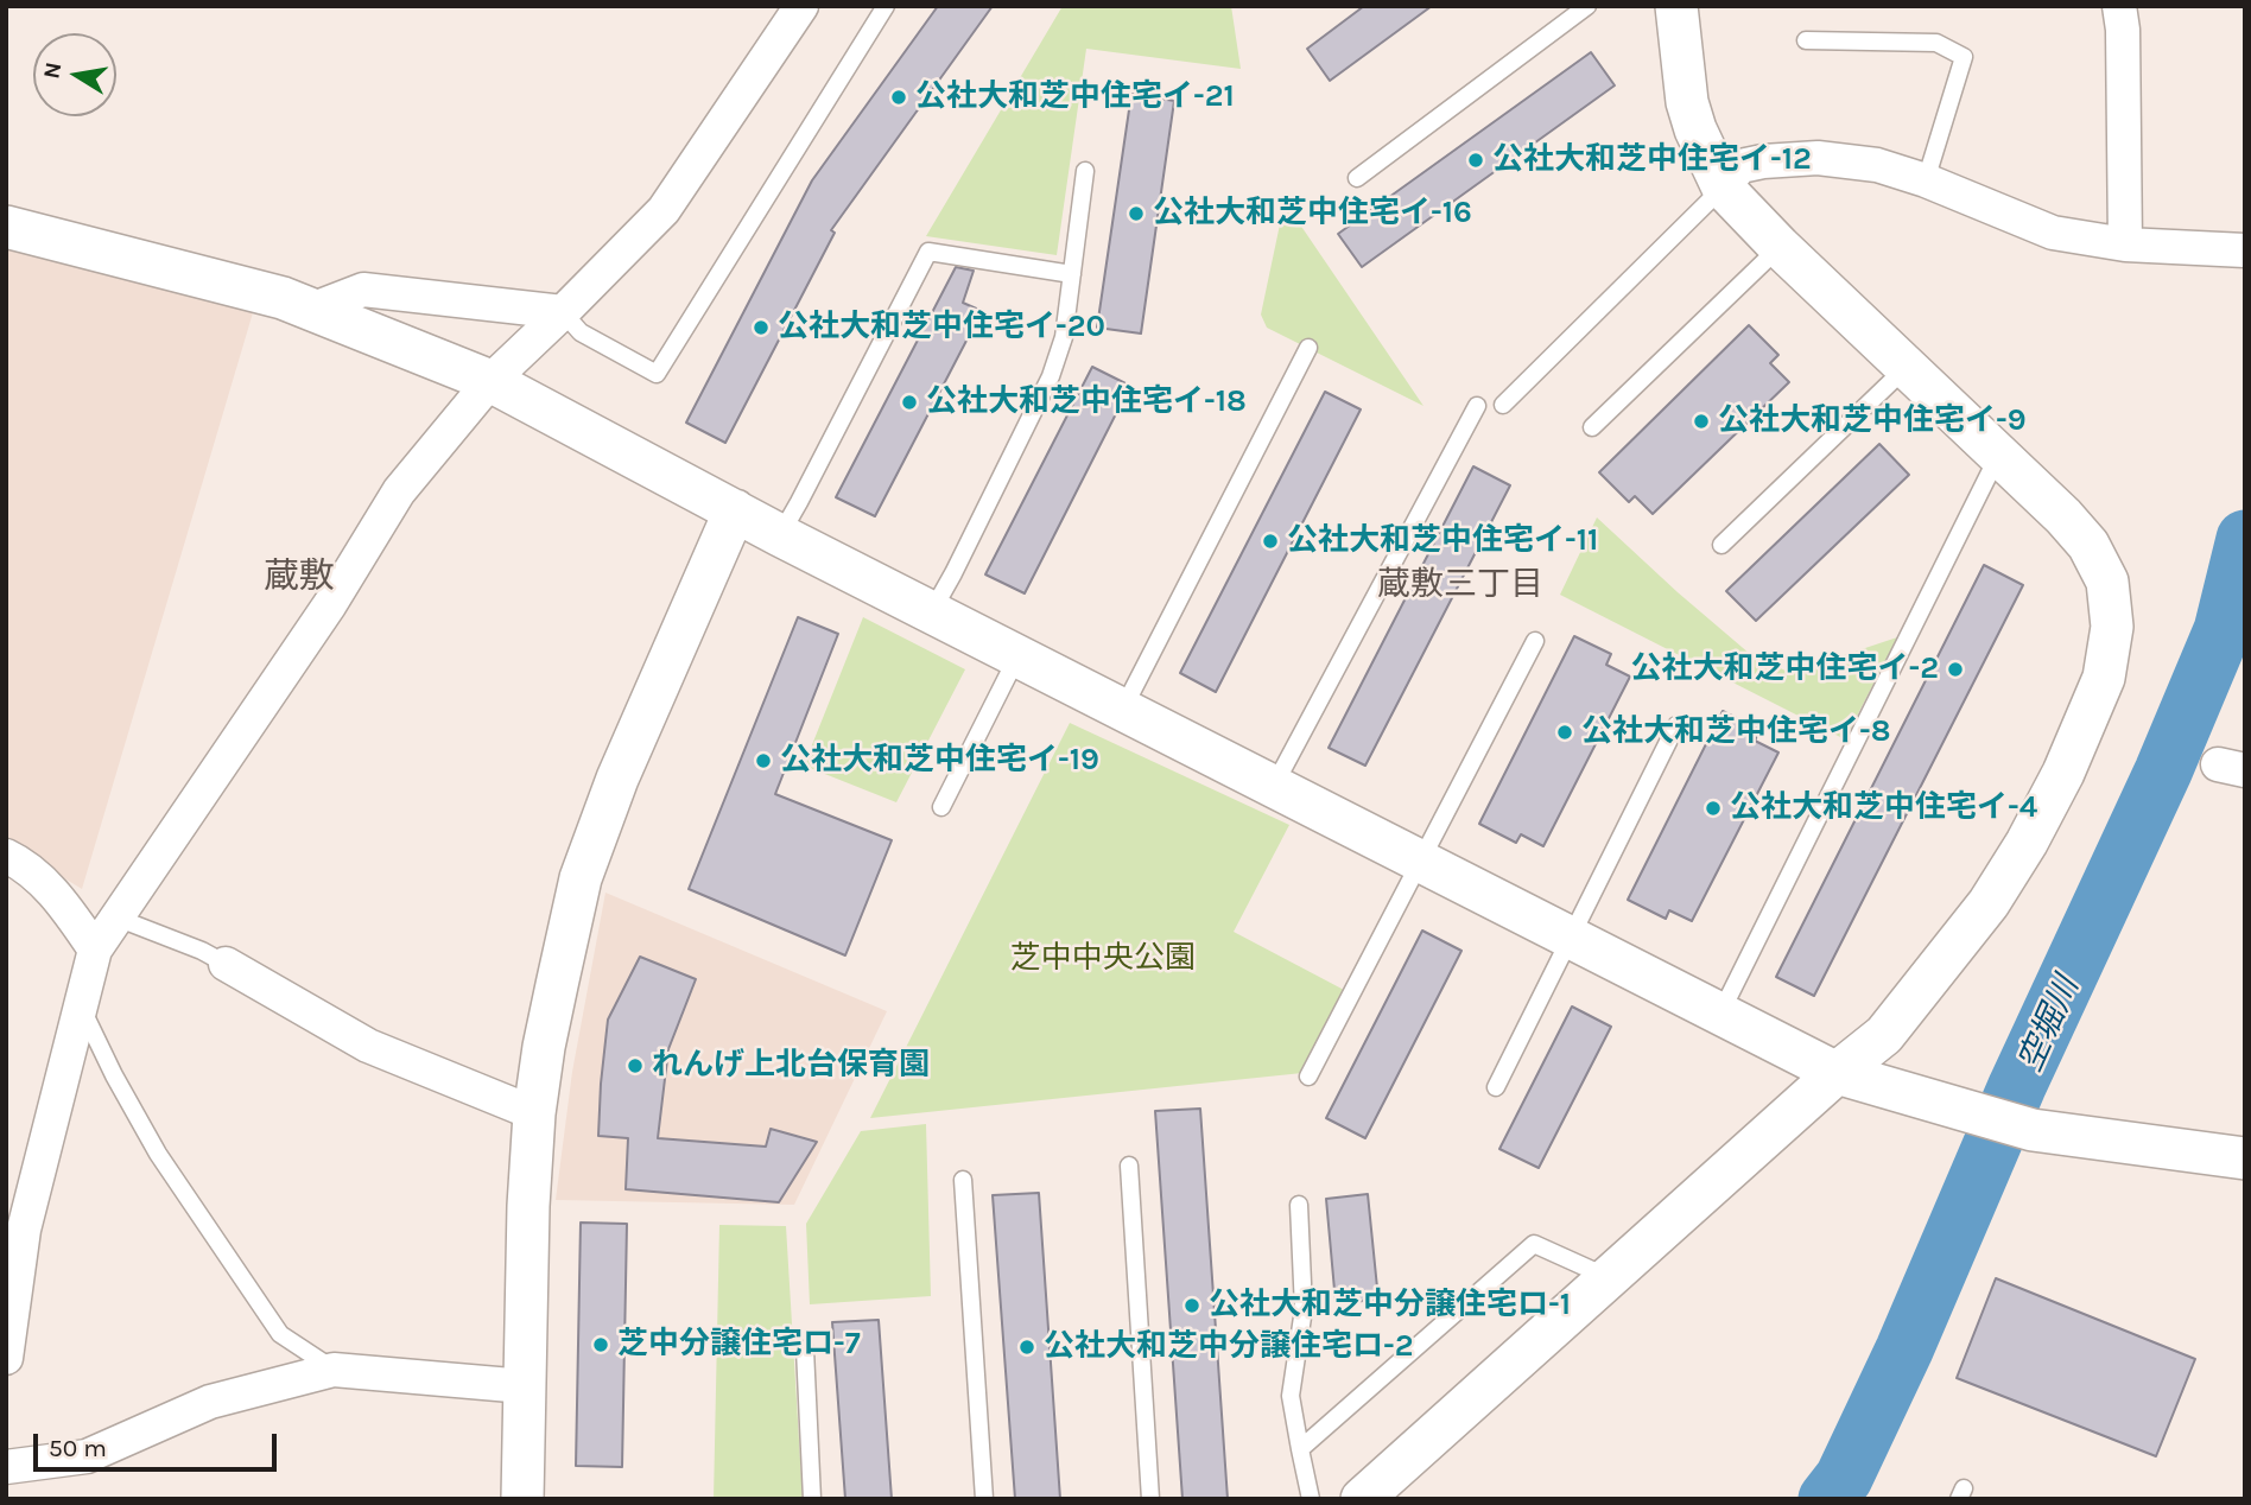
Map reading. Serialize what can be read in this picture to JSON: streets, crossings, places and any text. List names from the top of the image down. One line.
{"districts":["蔵敷","蔵敷三丁目"],"water":["空堀川"],"parks":["芝中中央公園"],"places":["公社大和芝中住宅イ-21","公社大和芝中住宅イ-12","公社大和芝中住宅イ-16","公社大和芝中住宅イ-20","公社大和芝中住宅イ-18","公社大和芝中住宅イ-9","公社大和芝中住宅イ-11","公社大和芝中住宅イ-2","公社大和芝中住宅イ-8","公社大和芝中住宅イ-19","公社大和芝中住宅イ-4","れんげ上北台保育園","公社大和芝中分譲住宅ロ-1","芝中分譲住宅ロ-7","公社大和芝中分譲住宅ロ-2"],"scale_bar":"50 m","north":"left"}
